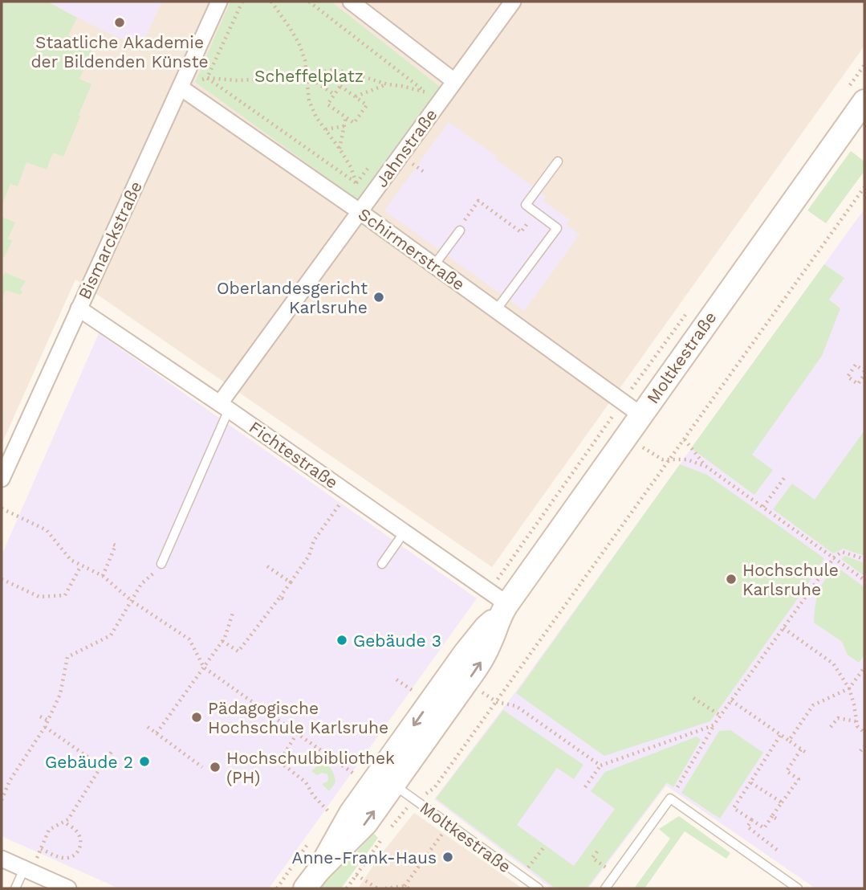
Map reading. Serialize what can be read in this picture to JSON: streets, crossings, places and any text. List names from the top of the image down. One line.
{"streets":{"main road":["Moltkestraße"],"street":["Jahnstraße","Bismarckstraße","Schirmerstraße","Fichtestraße"]},"crossings":[["Jahnstraße","Schirmerstraße"],["Jahnstraße","Fichtestraße"],["Bismarckstraße","Schirmerstraße"],["Bismarckstraße","Fichtestraße"],["Schirmerstraße","Moltkestraße"],["Moltkestraße","Fichtestraße"]],"parks":["Scheffelplatz"],"places":["Staatliche Akademie der Bildenden Künste","Oberlandesgericht Karlsruhe","Hochschule Karlsruhe","Gebäude 3","Pädagogische Hochschule Karlsruhe","Gebäude 2","Hochschulbibliothek (PH)","Anne-Frank-Haus"]}
